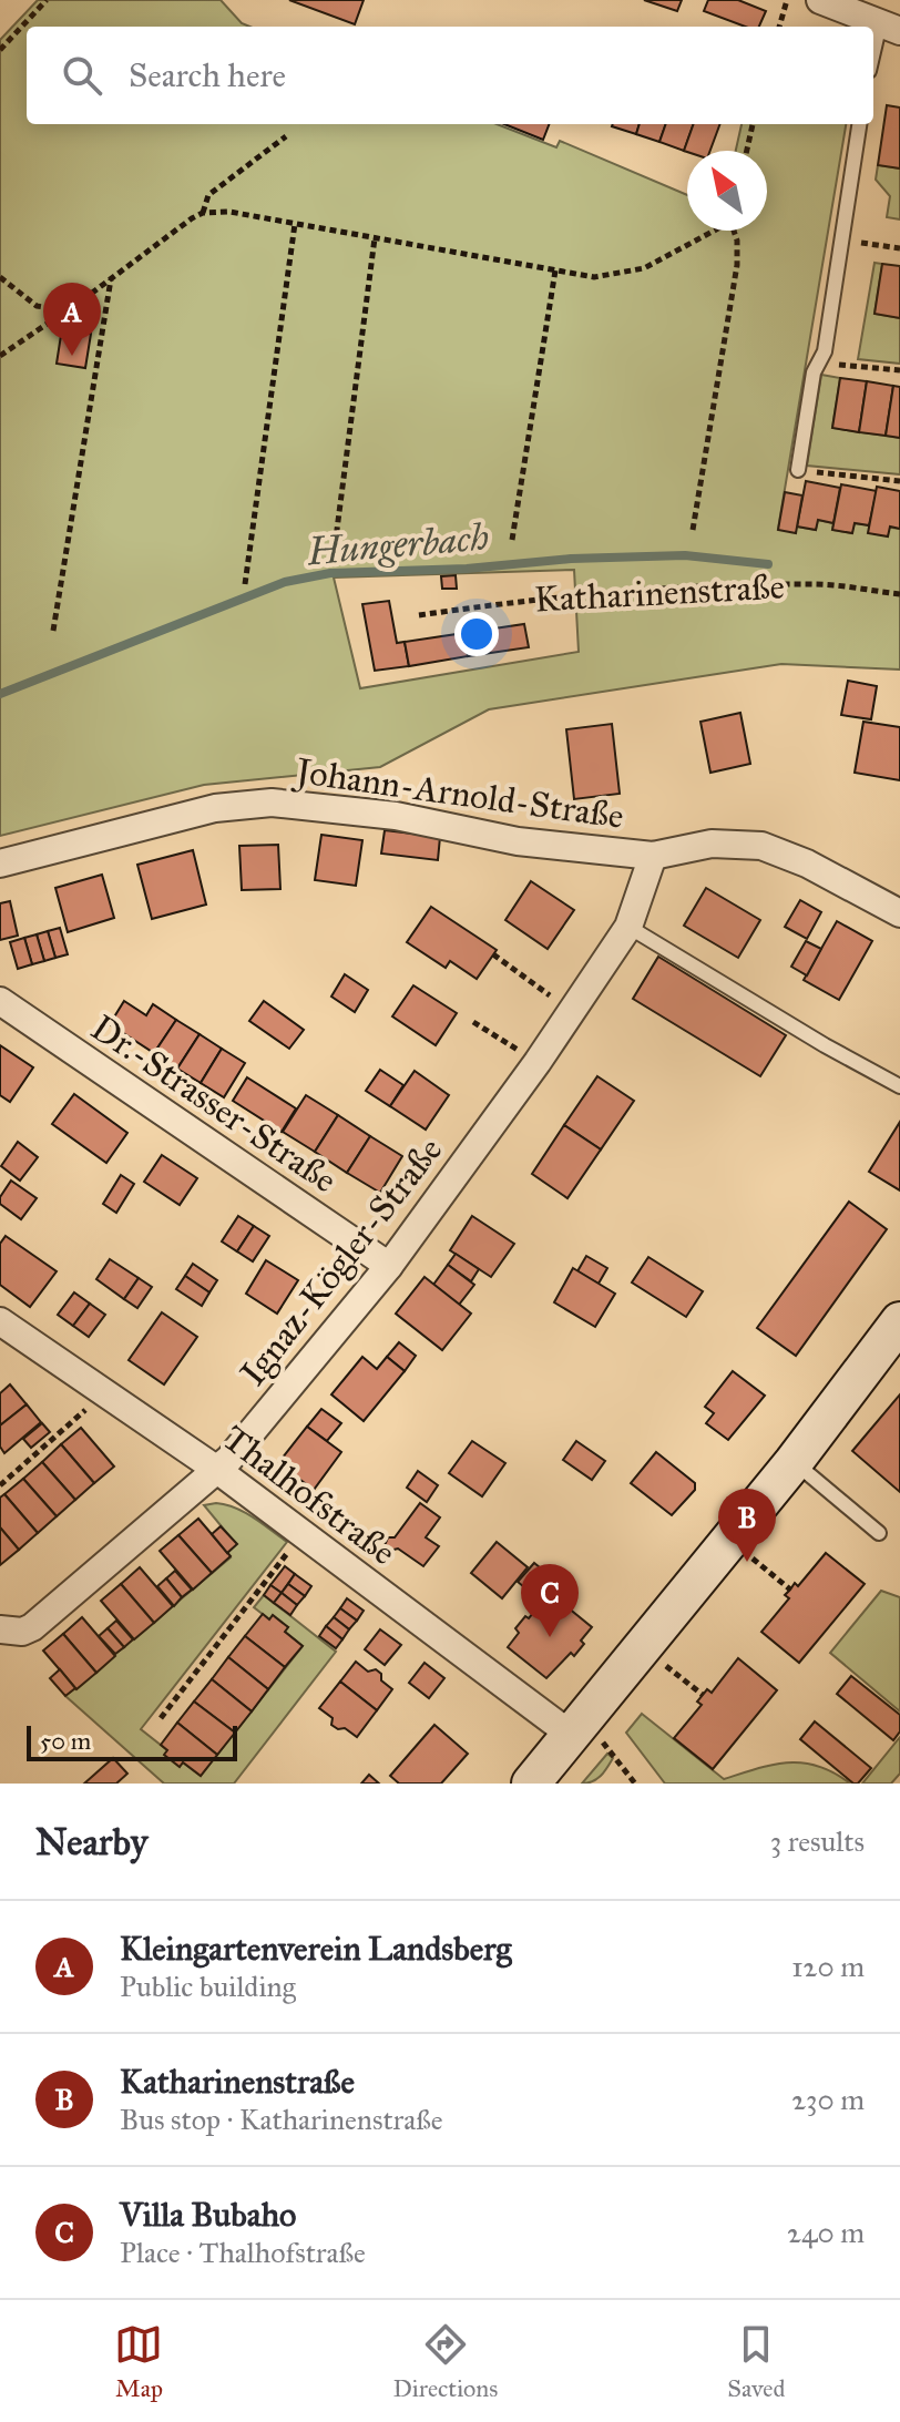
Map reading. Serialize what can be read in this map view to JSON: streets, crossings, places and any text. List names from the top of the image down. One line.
{"streets":{"street":["Johann-Arnold-Straße","Dr.-Strasser-Straße","Ignaz-Kögler-Straße","Thalhofstraße"],"path":["Katharinenstraße"]},"crossings":[["Johann-Arnold-Straße","Ignaz-Kögler-Straße"],["Dr.-Strasser-Straße","Ignaz-Kögler-Straße"],["Ignaz-Kögler-Straße","Thalhofstraße"]],"water":["Hungerbach"],"scale_bar":"50 m","north":"top left","page":{"search":"Search here","pins":["A","B","C"],"scale":"50 m","heading":["Nearby","3 results"],"list":[{"mark":"A","name":"Kleingartenverein Landsberg","note":"Public building","value":"120 m"},{"mark":"B","name":"Katharinenstraße","note":"Bus stop · Katharinenstraße","value":"230 m"},{"mark":"C","name":"Villa Bubaho","note":"Place · Thalhofstraße","value":"240 m"}],"nav":["Map","Directions","Saved"]}}
